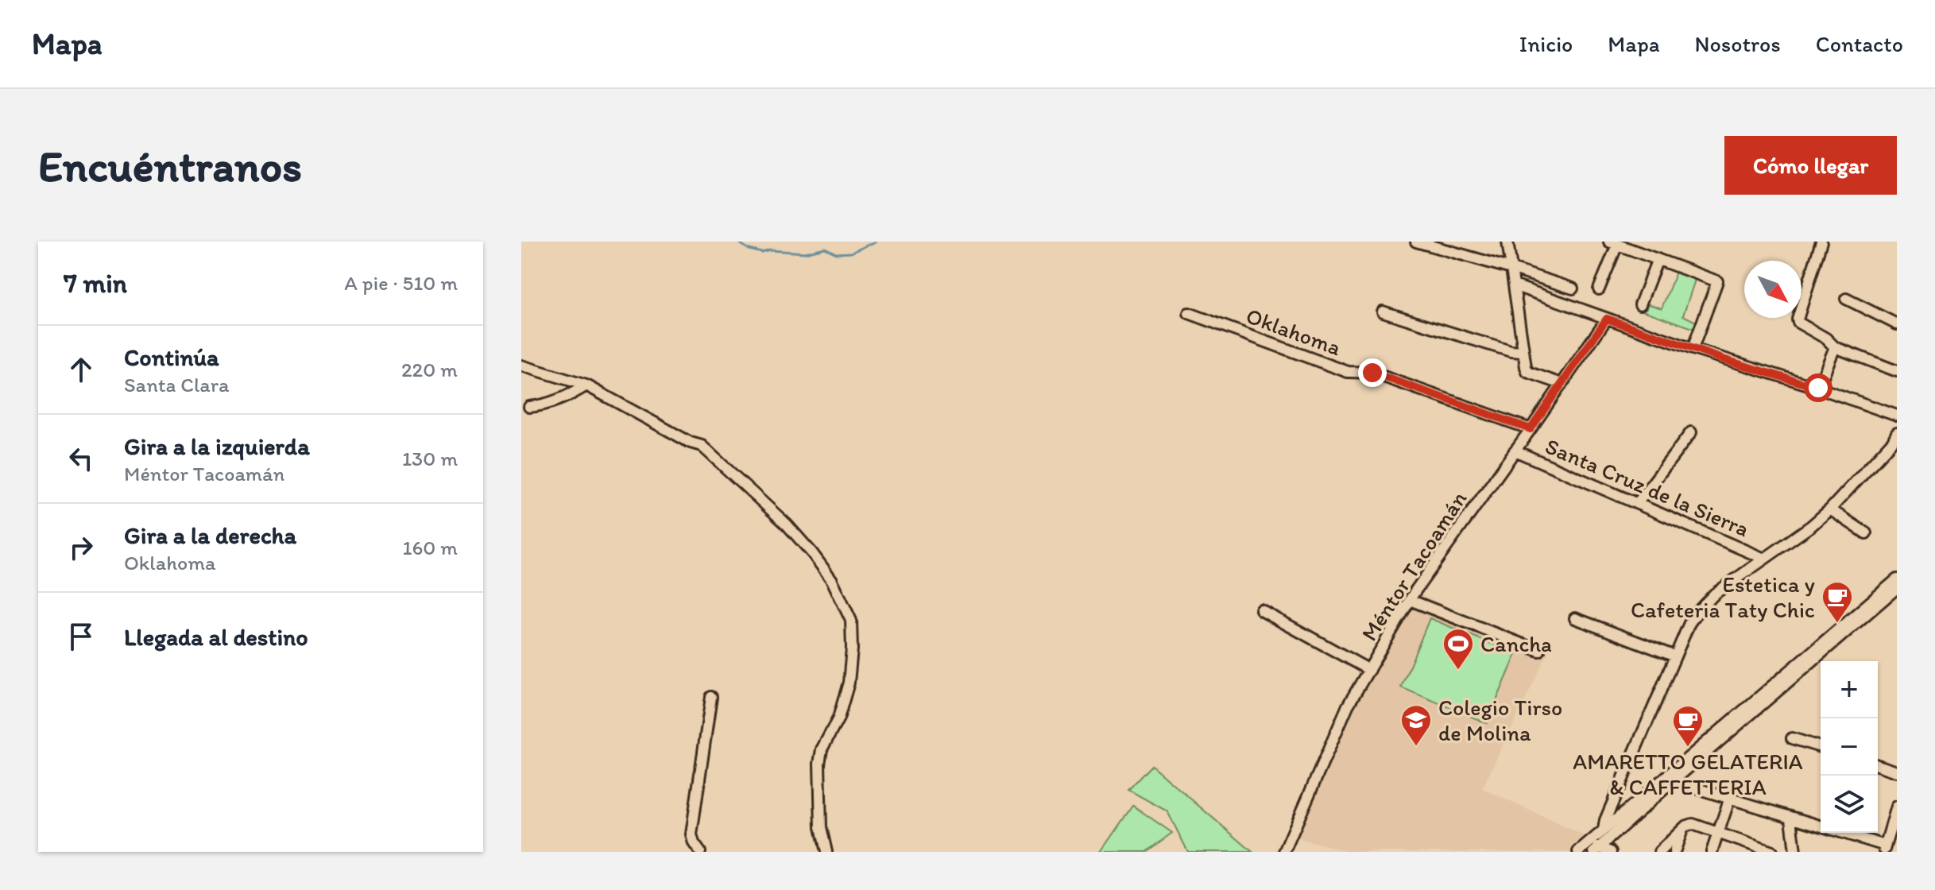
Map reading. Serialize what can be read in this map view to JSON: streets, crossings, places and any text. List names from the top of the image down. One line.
{"streets":{"street":["Oklahoma","Santa Cruz de la Sierra","Méntor Tacoamán"]},"crossings":[["Oklahoma","Méntor Tacoamán"],["Santa Cruz de la Sierra","Méntor Tacoamán"]],"places":{"cafe":["Estetica y Cafeteria Taty Chic","AMARETTO GELATERIA & CAFFETTERIA"],"sports":["Cancha"],"school or university":["Colegio Tirso de Molina"]},"north":"bottom right","page":{"header":"Mapa","nav":["Inicio","Mapa","Nosotros","Contacto"],"buttons":"Cómo llegar","title":"Encuéntranos","heading":["7 min","A pie · 510 m"],"list":[["Continúa","Santa Clara","220 m"],["Gira a la izquierda","Méntor Tacoamán","130 m"],["Gira a la derecha","Oklahoma","160 m"],"Llegada al destino"],"map_buttons":["+","−"]}}
